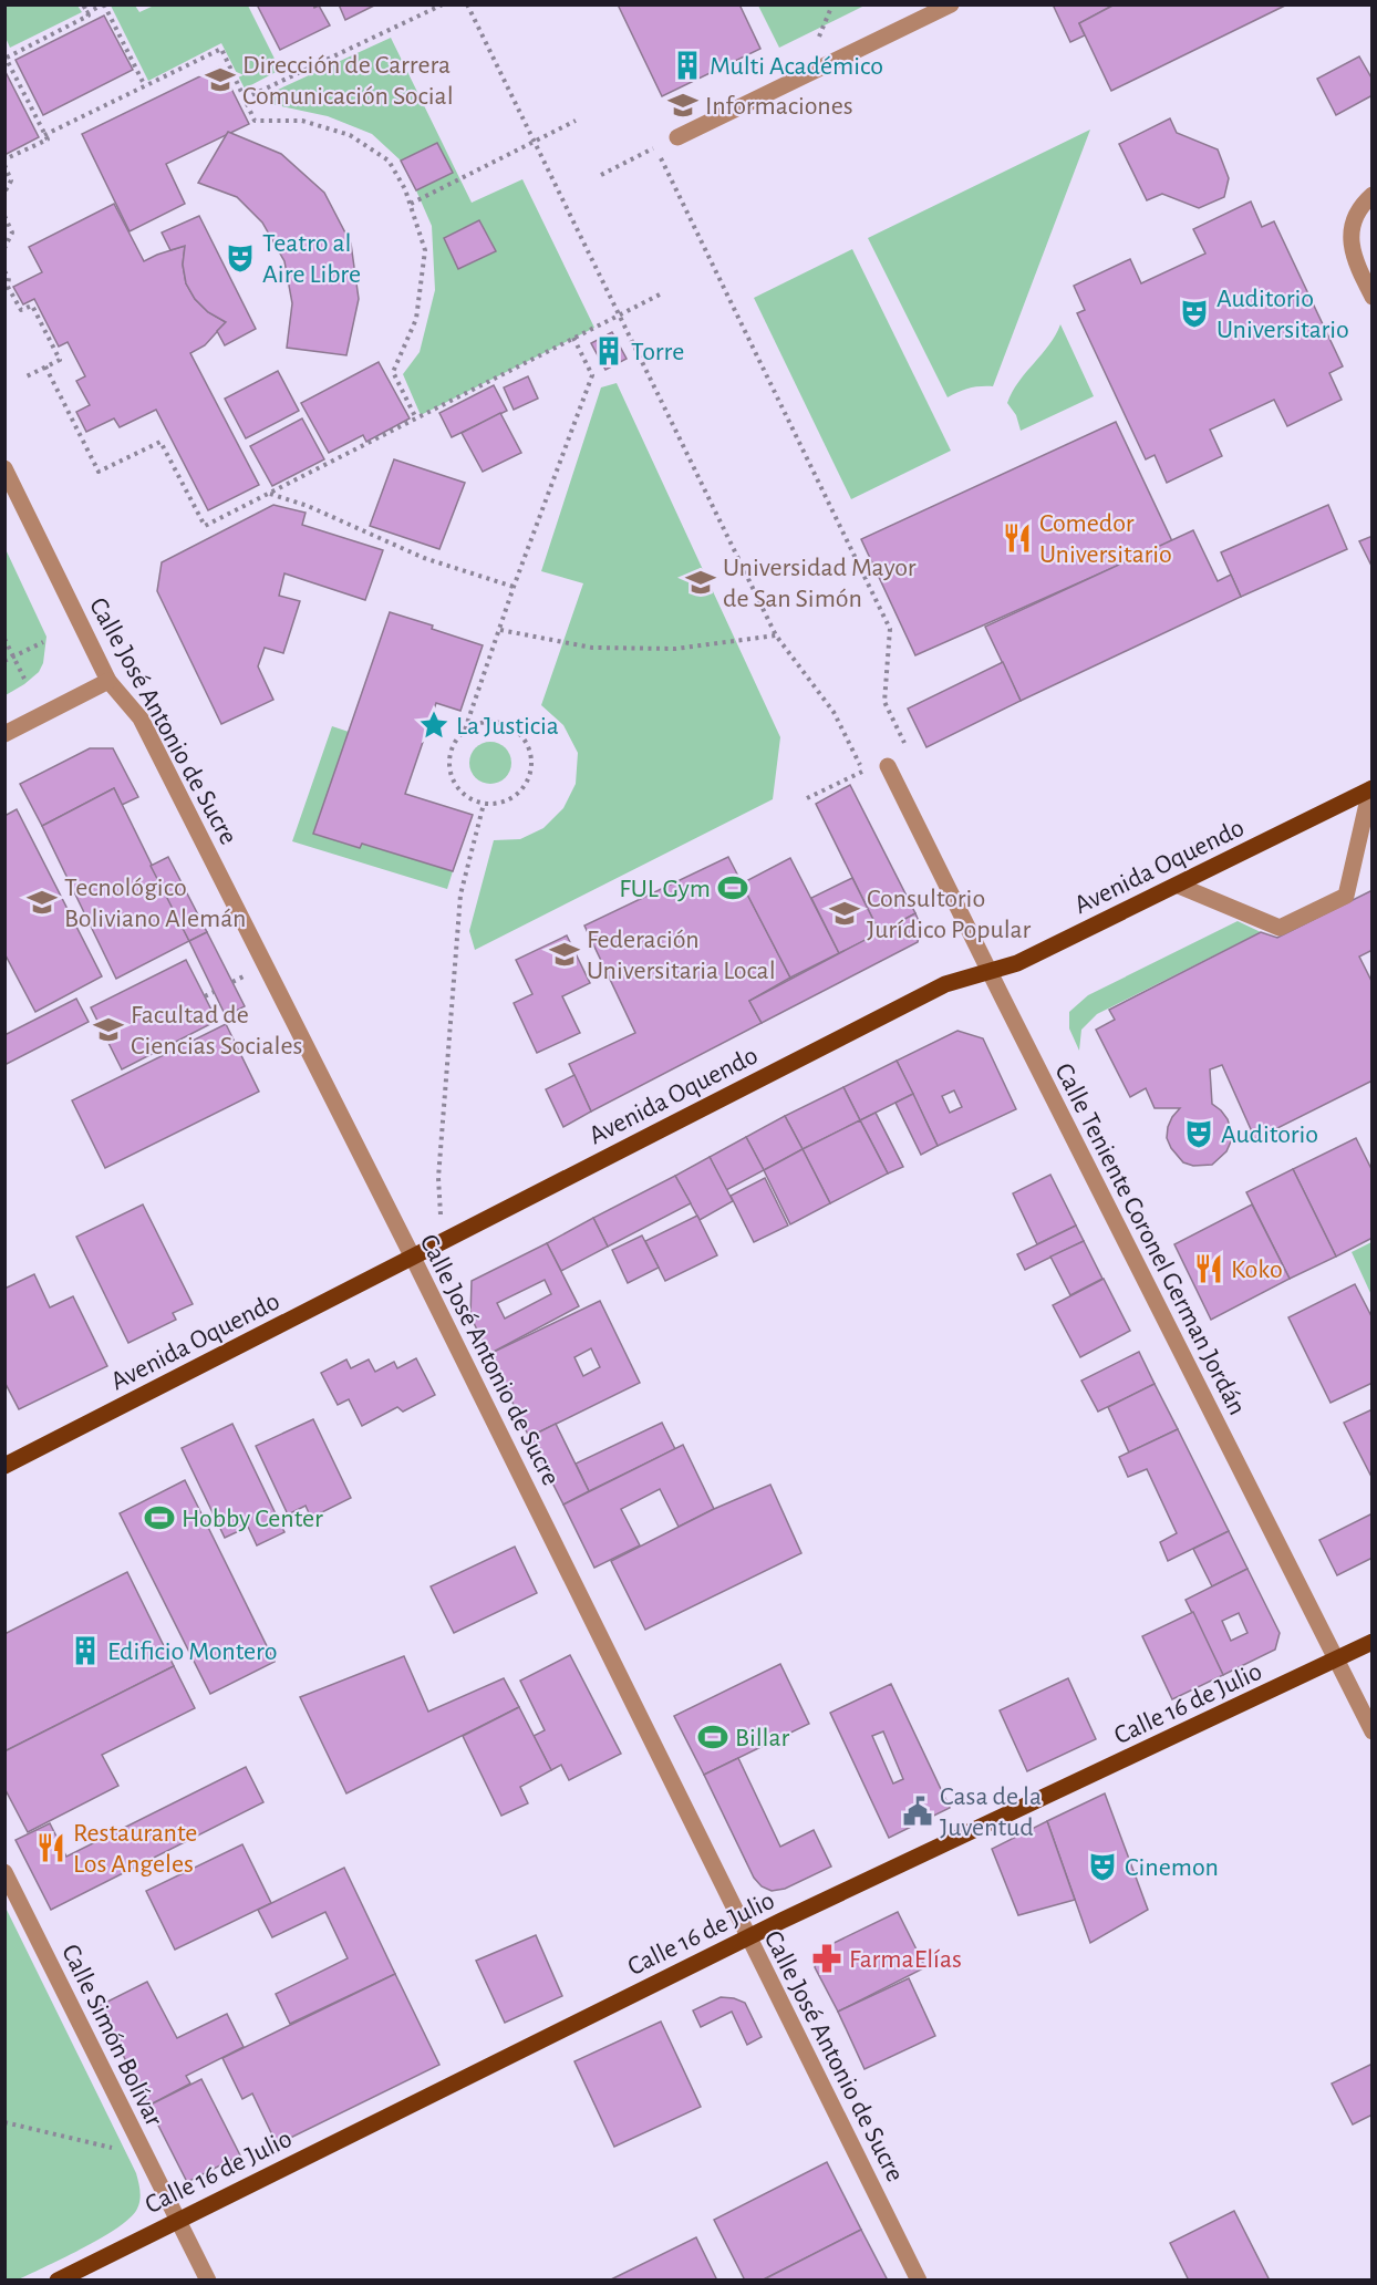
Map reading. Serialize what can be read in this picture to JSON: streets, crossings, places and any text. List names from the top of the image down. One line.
{"streets":{"main road":["Avenida Oquendo","Calle 16 de Julio"],"street":["Calle José Antonio de Sucre","Calle Teniente Coronel German Jordán","Calle Simón Bolívar"]},"crossings":[["Calle José Antonio de Sucre","Avenida Oquendo"],["Calle José Antonio de Sucre","Calle 16 de Julio"],["Avenida Oquendo","Calle Teniente Coronel German Jordán"],["Calle Teniente Coronel German Jordán","Calle 16 de Julio"],["Calle 16 de Julio","Calle Simón Bolívar"]],"places":{"building":["Multi Académico","Torre","Edificio Montero"],"school or university":["Dirección de Carrera Comunicación Social","Informaciones","Universidad Mayor de San Simón","Tecnológico Boliviano Alemán","Consultorio Jurídico Popular","Federación Universitaria Local","Facultad de Ciencias Sociales"],"theatre":["Teatro al Aire Libre","Auditorio Universitario","Auditorio","Cinemon"],"restaurant":["Comedor Universitario","Koko","Restaurante Los Angeles"],"place":["La Justicia"],"sports":["FUL Gym","Hobby Center","Billar"],"public building":["Casa de la Juventud"],"pharmacy":["FarmaElías"]}}
